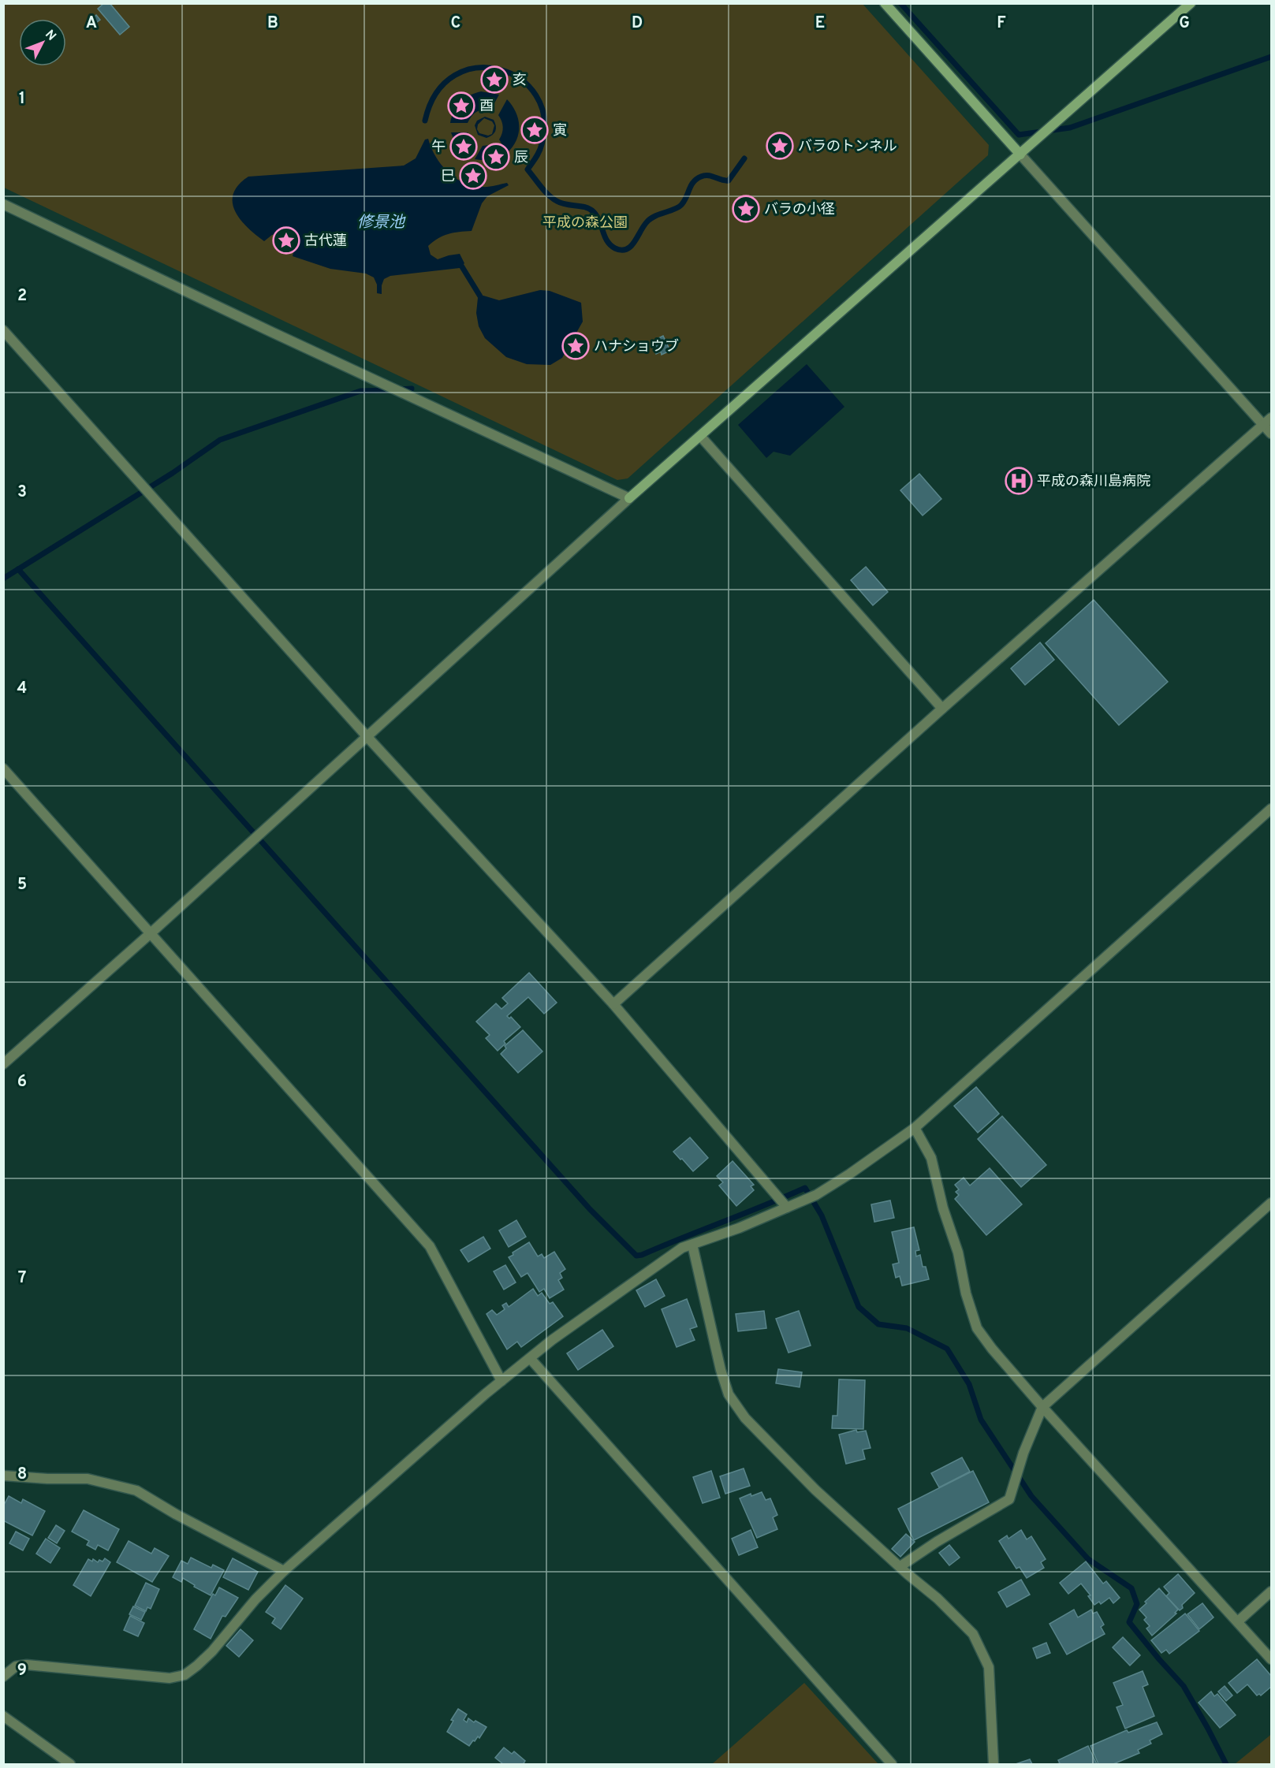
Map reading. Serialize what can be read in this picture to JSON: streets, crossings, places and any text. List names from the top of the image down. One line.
{"water":["修景池"],"parks":["平成の森公園"],"places":{"place":["亥","酉","寅","バラのトンネル","午","辰","巳","バラの小径","古代蓮","ハナショウブ"],"hospital":["平成の森川島病院"]},"north":"top right","grid":{"columns":["A","B","C","D","E","F","G"],"rows":["1","2","3","4","5","6","7","8","9"]}}
